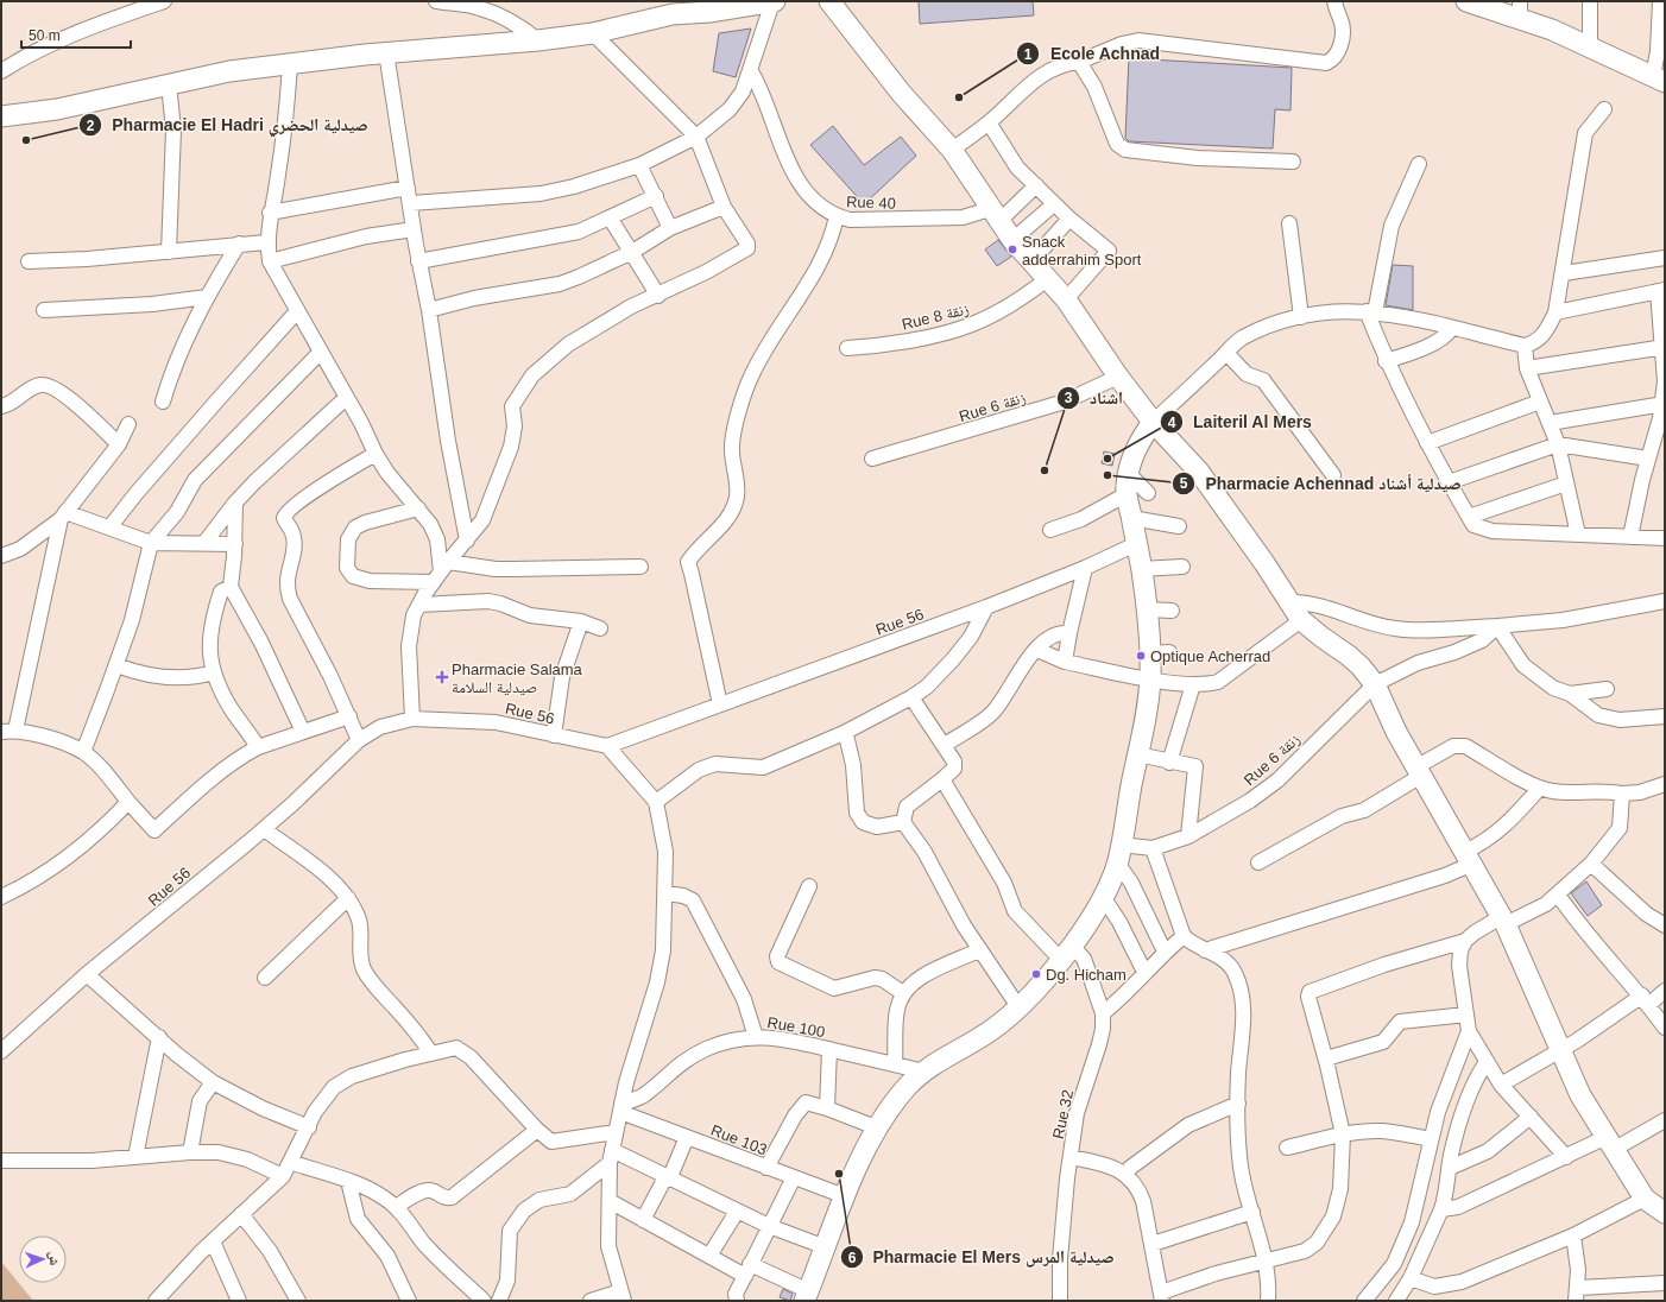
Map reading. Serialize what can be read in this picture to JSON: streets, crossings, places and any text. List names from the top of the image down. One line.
{"streets":{"street":["Rue 40","Rue 8 زنقة","Rue 6 زنقة","Rue 56","Rue 100","Rue 32","Rue 103"]},"crossings":[["Rue 100","Rue 103"]],"places":{"other":["Ecole Achnad","Pharmacie El Hadri صيدلية الحضري","Snack adderrahim Sport","Laiteril Al Mers","اشناد","Pharmacie Achennad صيدلية أشناد","Optique Acherrad","Dg. Hicham","Pharmacie El Mers صيدلية المرس"],"health":["Pharmacie Salama صيدلية السلامة"]},"scale_bar":"50 m","north":"right"}
